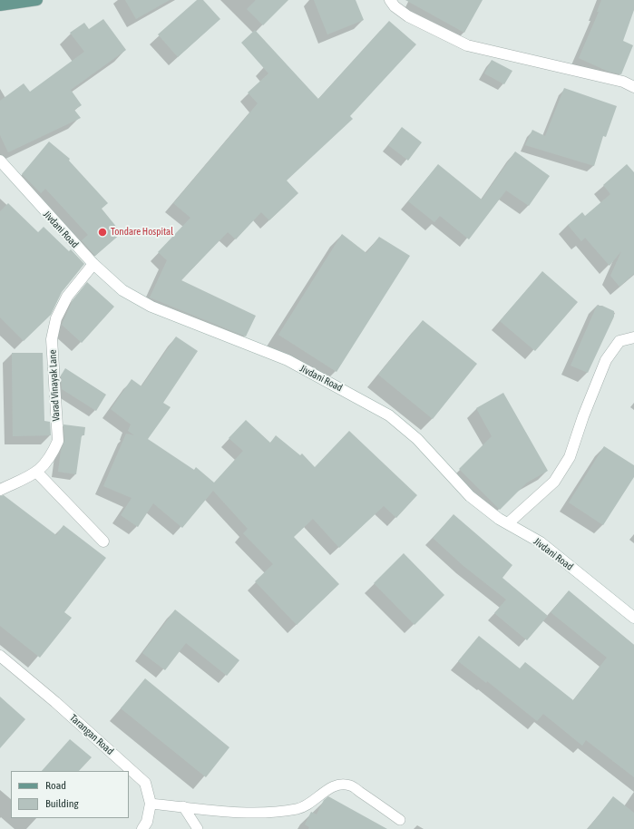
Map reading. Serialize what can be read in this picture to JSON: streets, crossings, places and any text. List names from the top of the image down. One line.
{"streets":{"street":["Jivdani Road","Varad Vinayak Lane","Tarangan Road"]},"crossings":[["Jivdani Road","Varad Vinayak Lane"]],"places":["Tondare Hospital"],"legend":["Road","Building"]}
